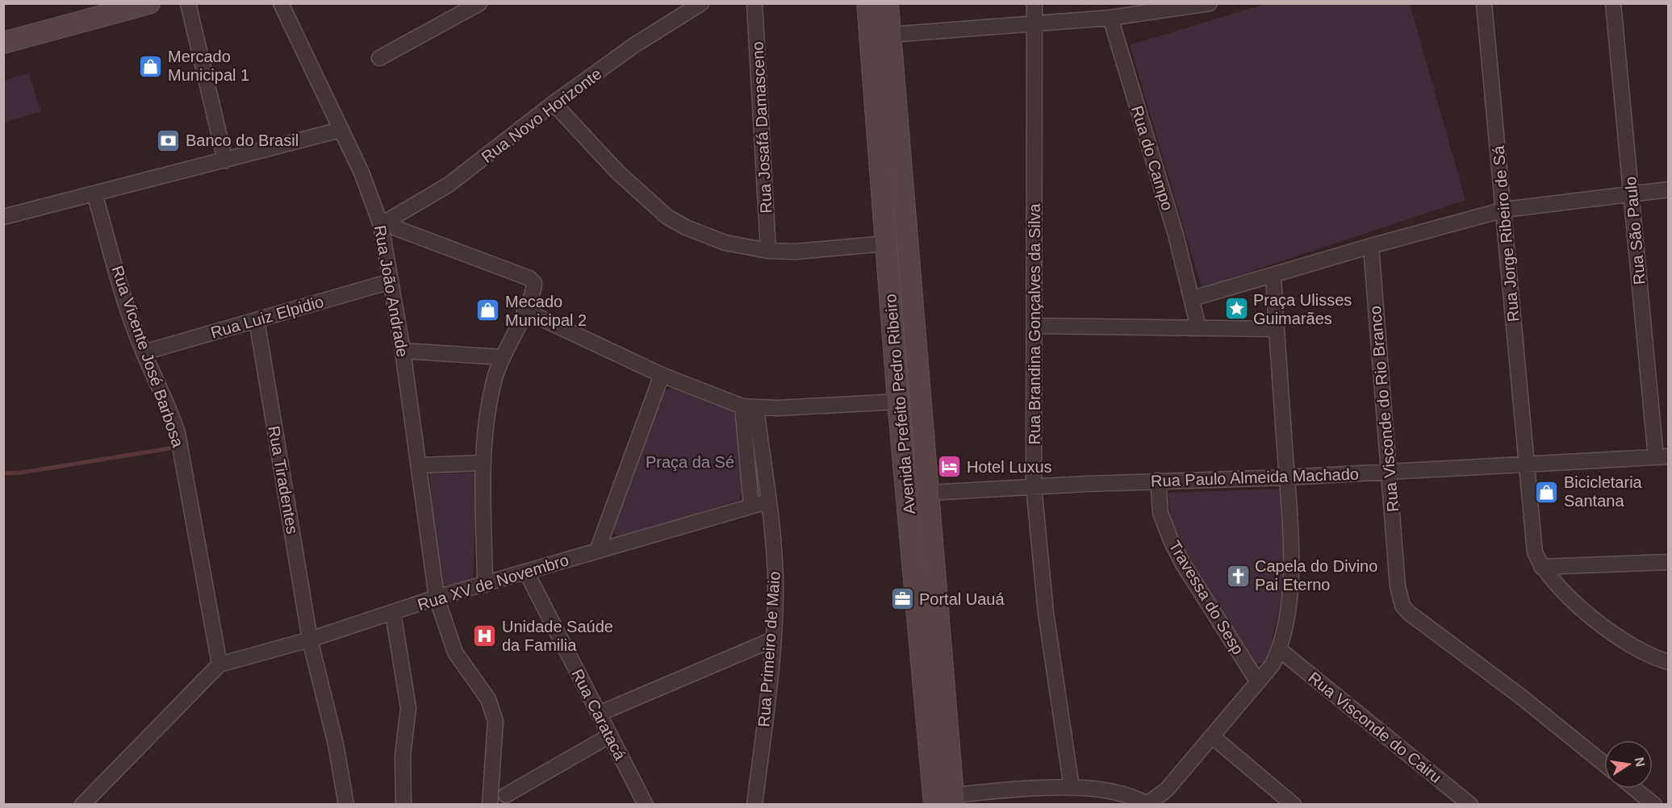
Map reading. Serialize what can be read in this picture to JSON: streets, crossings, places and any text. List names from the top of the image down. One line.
{"streets":{"main road":["Avenida Prefeito Pedro Ribeiro"],"street":["Rua Novo Horizonte","Rua Josafá Damasceno","Rua do Campo","Rua São Paulo","Rua Jorge Ribeiro de Sá","Rua João Andrade","Rua Luiz Elpidio","Rua Brandina Gonçalves da Silva","Rua Vicente José Barbosa","Rua Visconde do Rio Branco","Rua Paulo Almeida Machado","Rua Tiradentes","Rua XV de Novembro","Travessa do Sesp","Rua Primeiro de Maio","Rua Caratacá","Rua Visconde do Cairu"]},"crossings":[["Rua Novo Horizonte","Rua João Andrade"],["Rua São Paulo","Rua Paulo Almeida Machado"],["Rua Jorge Ribeiro de Sá","Rua Paulo Almeida Machado"],["Rua João Andrade","Rua Luiz Elpidio"],["Rua João Andrade","Rua XV de Novembro"],["Rua Luiz Elpidio","Rua Vicente José Barbosa"],["Rua Luiz Elpidio","Rua Tiradentes"],["Rua Brandina Gonçalves da Silva","Rua Paulo Almeida Machado"],["Rua Vicente José Barbosa","Rua XV de Novembro"],["Avenida Prefeito Pedro Ribeiro","Rua Paulo Almeida Machado"],["Rua Visconde do Rio Branco","Rua Paulo Almeida Machado"],["Rua Paulo Almeida Machado","Travessa do Sesp"],["Rua Tiradentes","Rua XV de Novembro"],["Rua XV de Novembro","Rua Primeiro de Maio"],["Rua XV de Novembro","Rua Caratacá"]],"parks":["Praça da Sé"],"places":{"shop":["Mercado Municipal 1","Mecado Municipal 2","Bicicletaria Santana"],"bank":["Banco do Brasil"],"place":["Praça Ulisses Guimarães"],"hotel":["Hotel Luxus"],"church":["Capela do Divino Pai Eterno"],"office":["Portal Uauá"],"hospital":["Unidade Saúde da Familia"]},"north":"right"}
